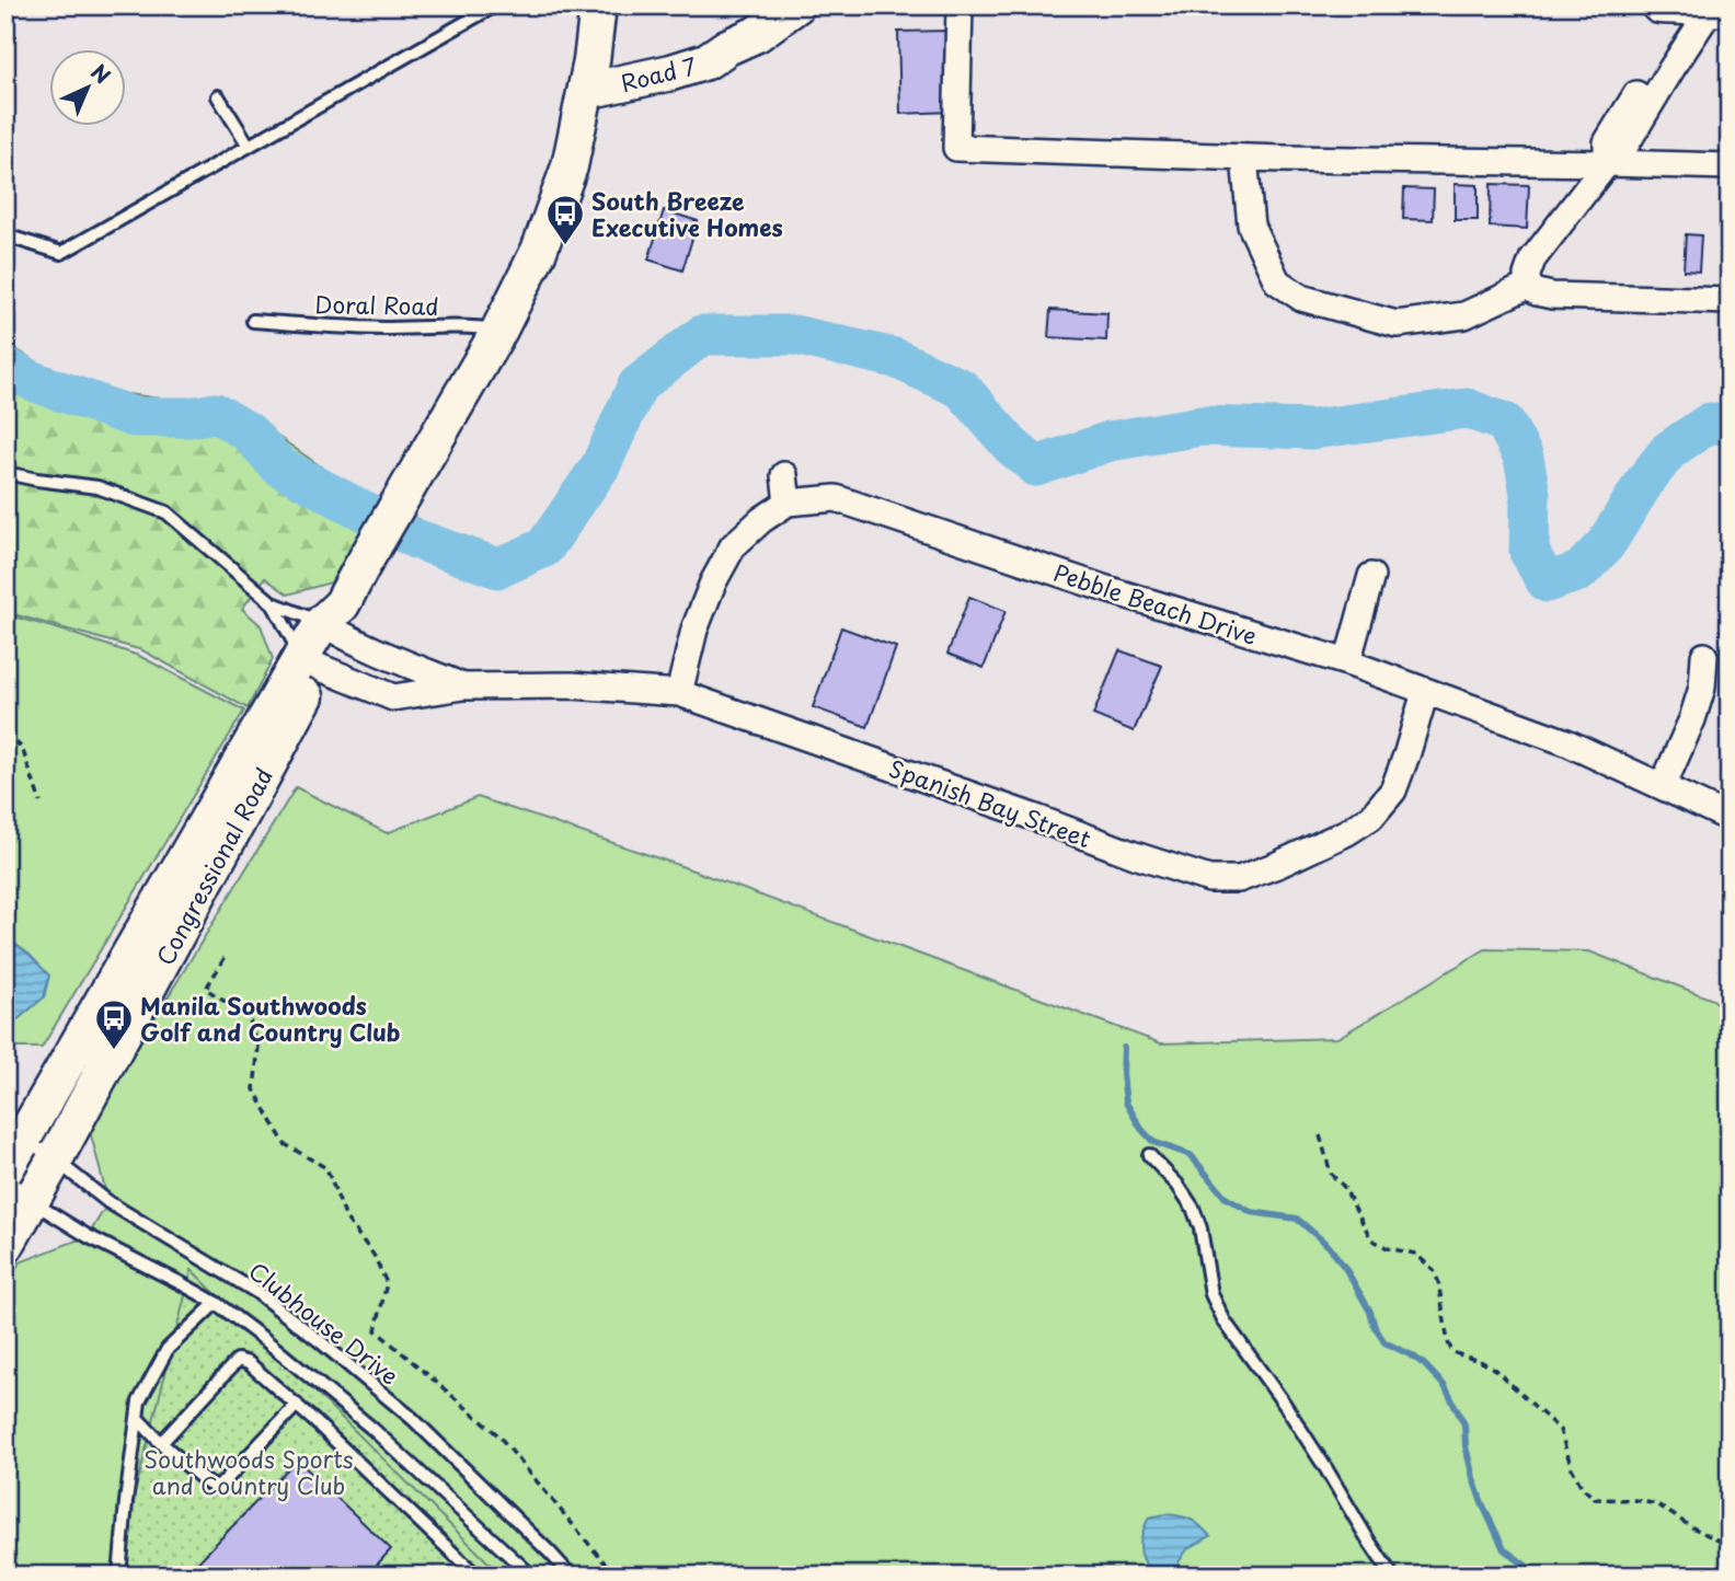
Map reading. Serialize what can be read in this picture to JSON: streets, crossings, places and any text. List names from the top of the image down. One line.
{"streets":{"main road":["Road 7","Congressional Road"],"street":["Pebble Beach Drive","Spanish Bay Street"],"lane":["Doral Road","Clubhouse Drive"]},"crossings":[["Road 7","Congressional Road"],["Doral Road","Congressional Road"],["Pebble Beach Drive","Spanish Bay Street"],["Spanish Bay Street","Congressional Road"],["Congressional Road","Clubhouse Drive"]],"parks":["Southwoods Sports and Country Club"],"places":{"bus stop":["South Breeze Executive Homes","Manila Southwoods Golf and Country Club"]},"north":"top right"}
